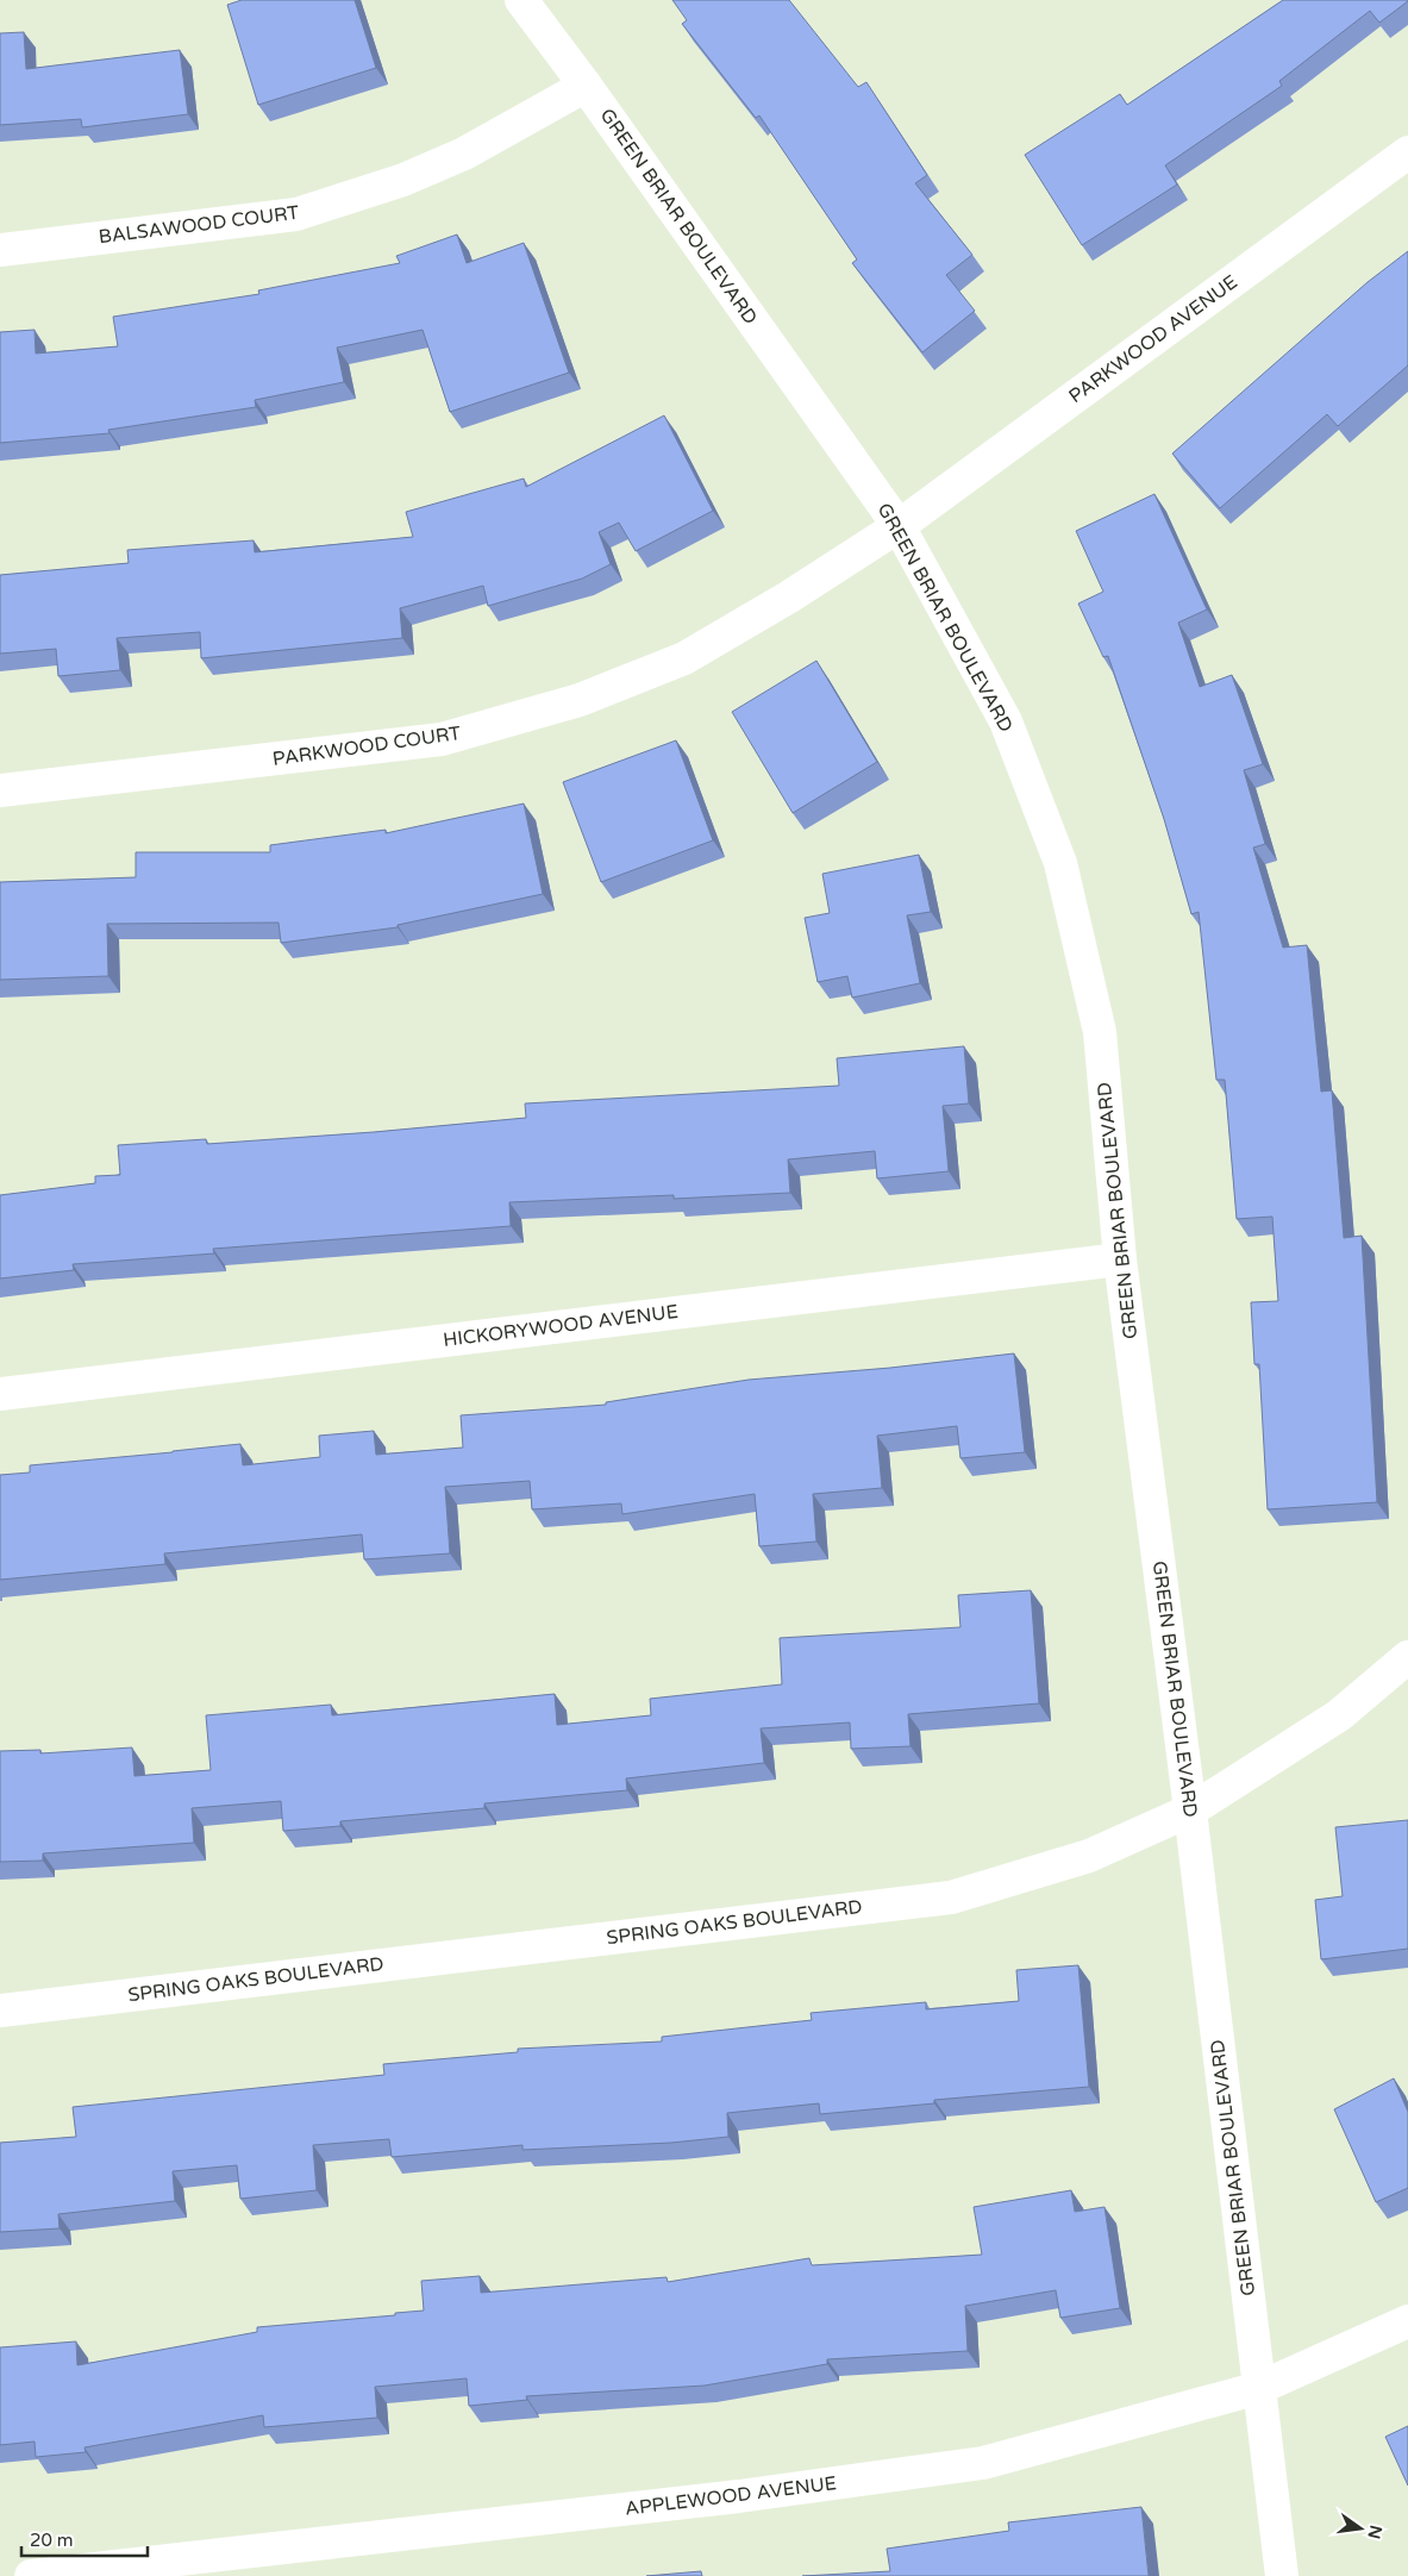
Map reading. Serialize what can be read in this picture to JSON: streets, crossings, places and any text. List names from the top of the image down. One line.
{"streets":{"street":["GREEN BRIAR BOULEVARD","BALSAWOOD COURT","PARKWOOD AVENUE","PARKWOOD COURT","HICKORYWOOD AVENUE","SPRING OAKS BOULEVARD","APPLEWOOD AVENUE"]},"crossings":[["GREEN BRIAR BOULEVARD","BALSAWOOD COURT"],["GREEN BRIAR BOULEVARD","PARKWOOD AVENUE"],["GREEN BRIAR BOULEVARD","PARKWOOD COURT"],["GREEN BRIAR BOULEVARD","HICKORYWOOD AVENUE"],["GREEN BRIAR BOULEVARD","SPRING OAKS BOULEVARD"],["GREEN BRIAR BOULEVARD","APPLEWOOD AVENUE"],["PARKWOOD AVENUE","PARKWOOD COURT"]],"scale_bar":"20 m","north":"right"}
